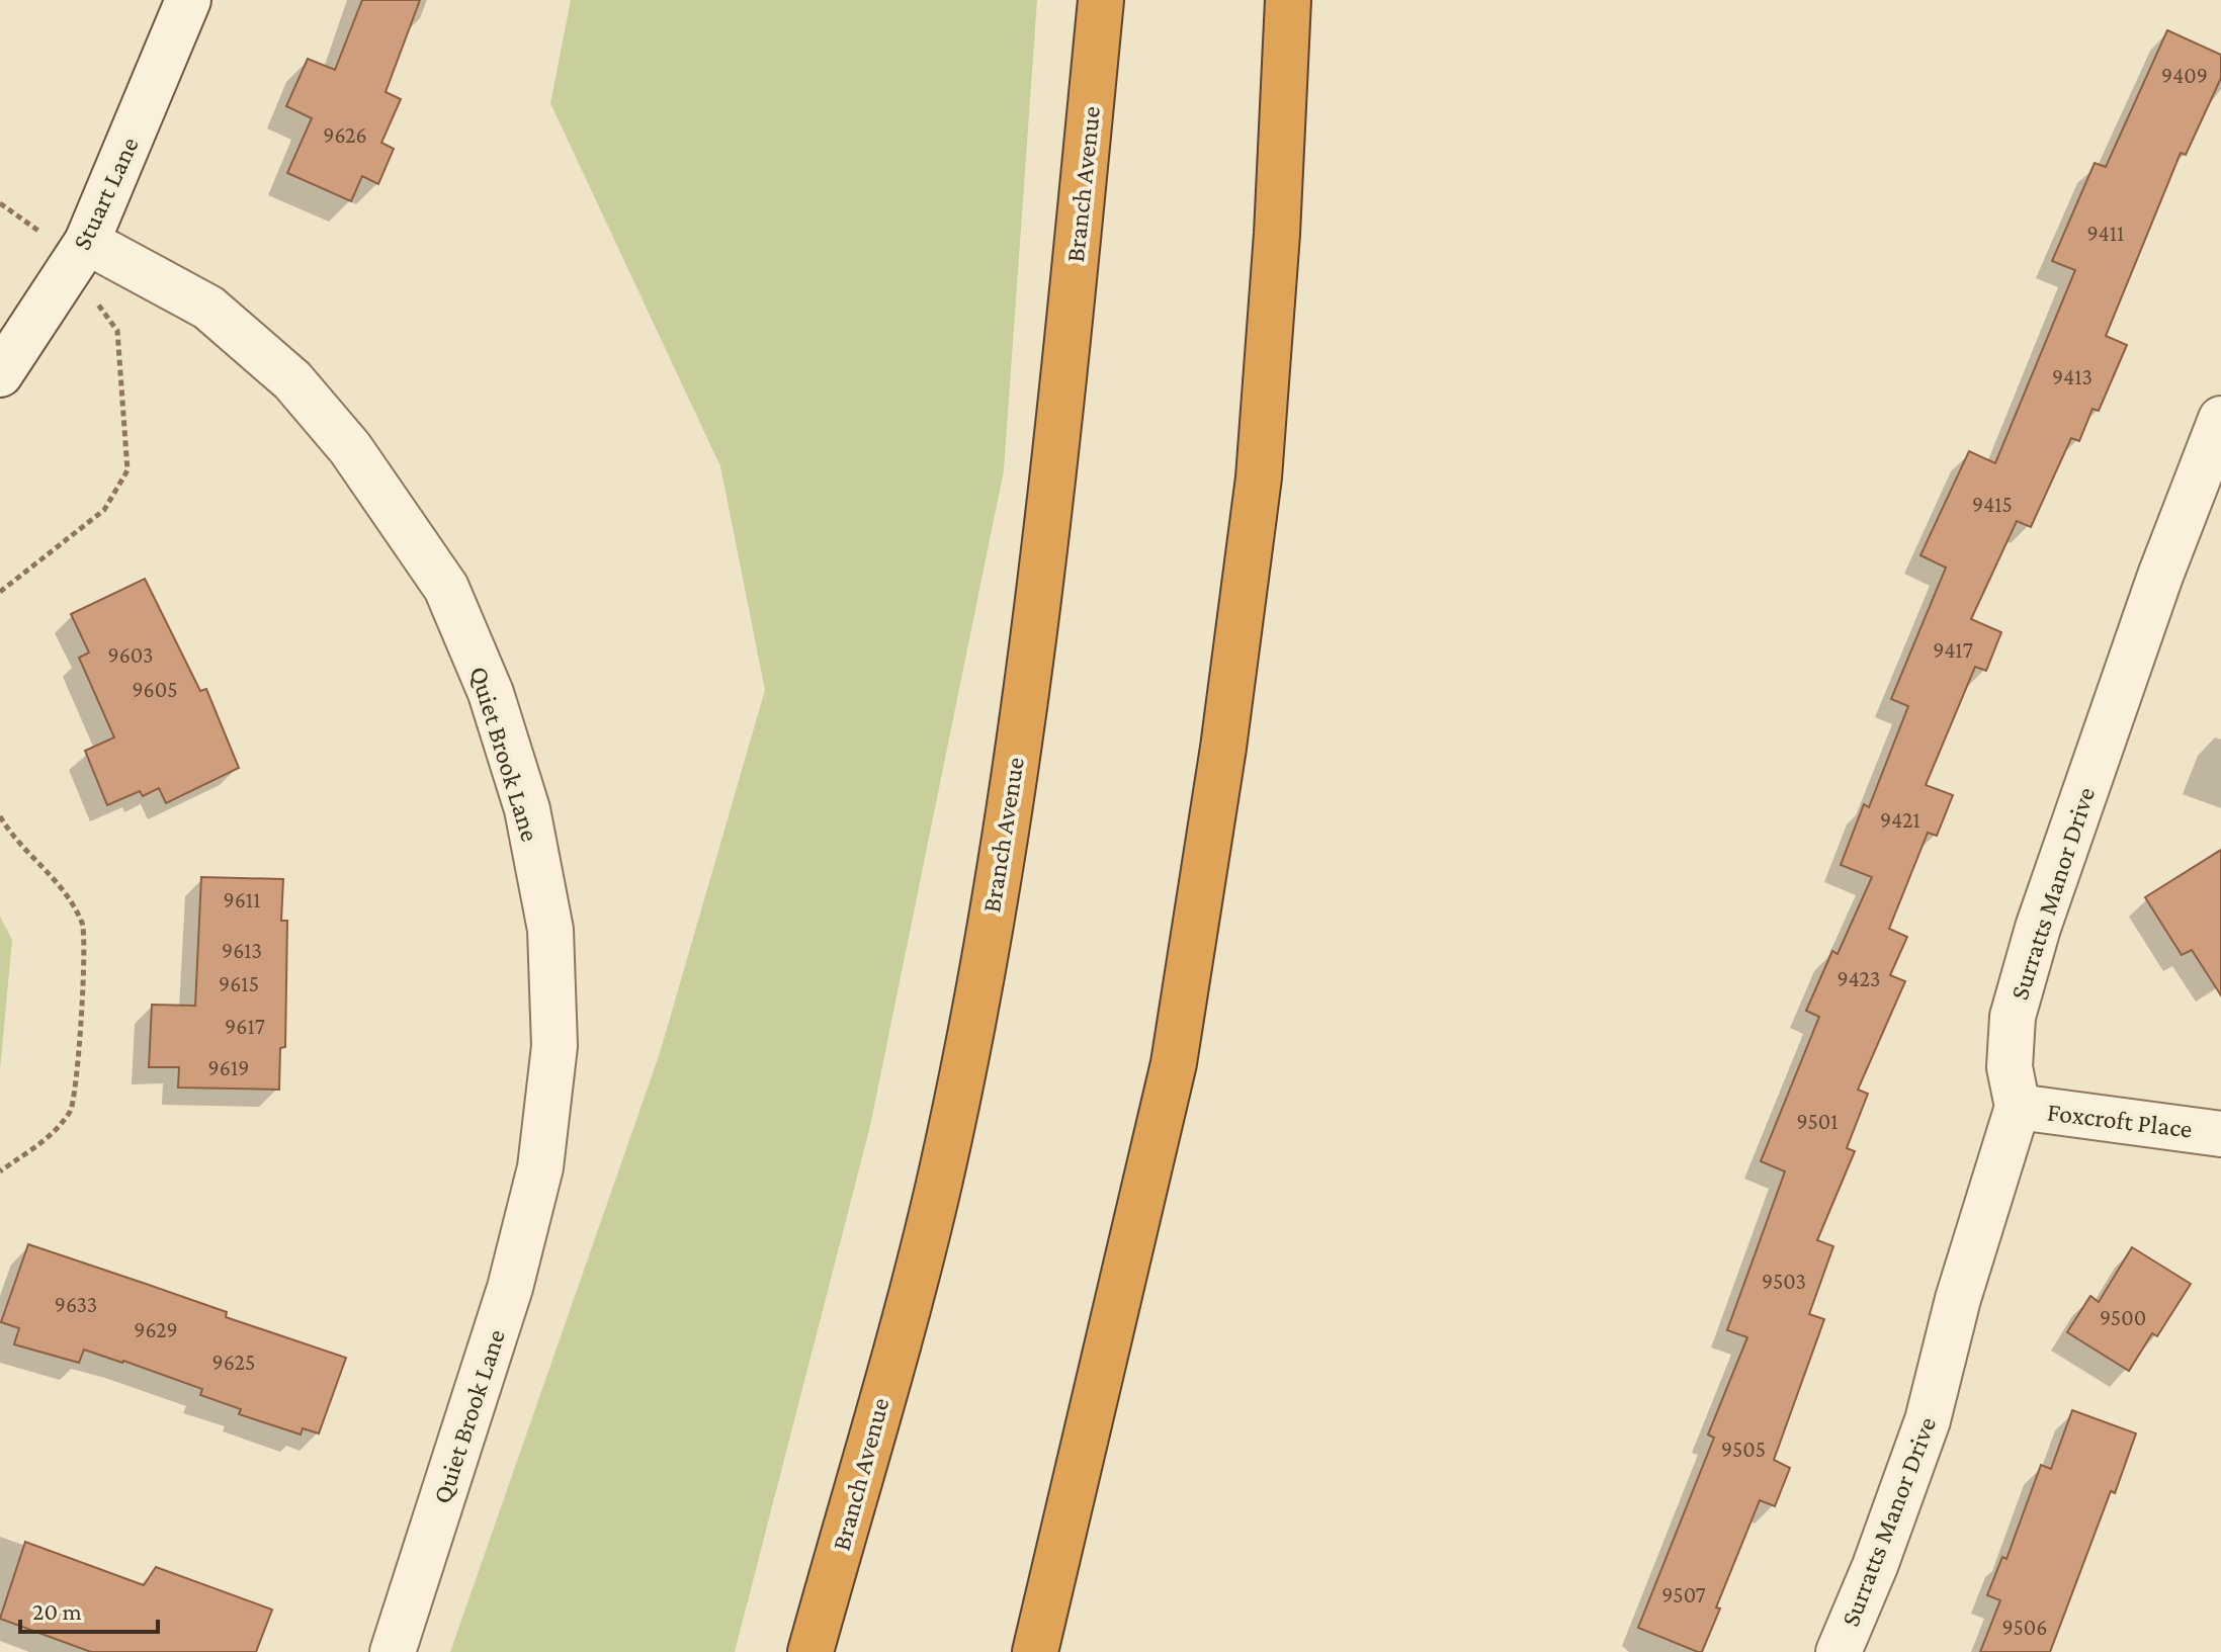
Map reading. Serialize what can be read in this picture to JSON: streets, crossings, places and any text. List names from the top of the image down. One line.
{"streets":{"highway":["Branch Avenue"],"street":["Stuart Lane","Quiet Brook Lane","Surratts Manor Drive","Foxcroft Place"]},"crossings":[["Stuart Lane","Quiet Brook Lane"],["Surratts Manor Drive","Foxcroft Place"]],"house_numbers":["9409","9626","9411","9413","9415","9417","9603","9605","9421","9611","9613","9423","9615","9617","9619","9501","9503","9633","9500","9629","9625","9505","9507","9506"],"scale_bar":"20 m"}
